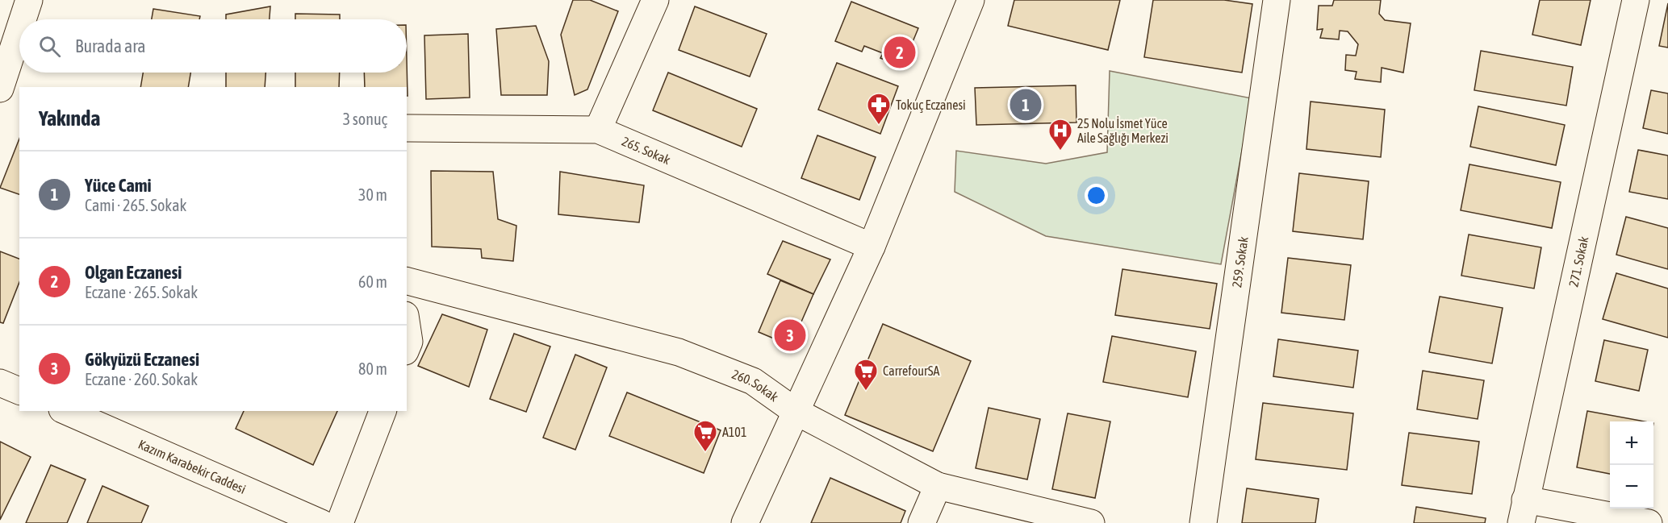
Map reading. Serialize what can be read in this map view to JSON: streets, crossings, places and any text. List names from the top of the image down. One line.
{"streets":{"street":["265. Sokak","259. Sokak","271. Sokak","260. Sokak","Kazım Karabekir Caddesi"]},"places":{"pharmacy":["Tokuç Eczanesi"],"hospital":["25 Nolu İsmet Yüce Aile Sağlığı Merkezi"],"supermarket":["CarrefourSA","A101"]},"page":{"search":"Burada ara","pins":["2","1","3"],"heading":["Yakında","3 sonuç"],"list":[{"mark":"1","name":"Yüce Cami","note":"Cami · 265. Sokak","value":"30 m"},{"mark":"2","name":"Olgan Eczanesi","note":"Eczane · 265. Sokak","value":"60 m"},{"mark":"3","name":"Gökyüzü Eczanesi","note":"Eczane · 260. Sokak","value":"80 m"}],"map_buttons":["+","−"]}}
